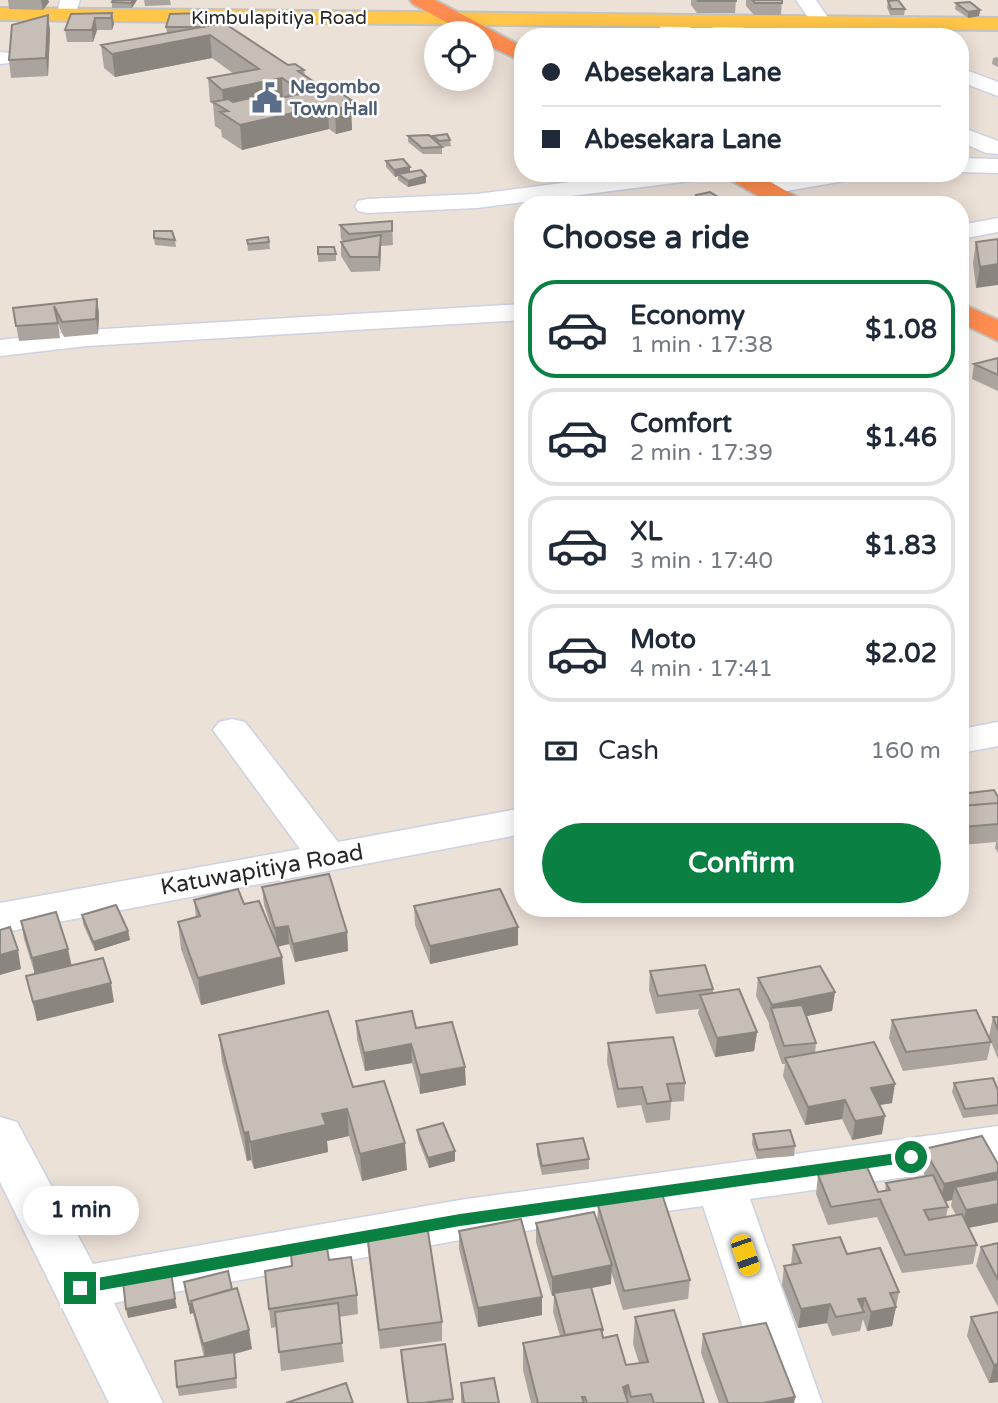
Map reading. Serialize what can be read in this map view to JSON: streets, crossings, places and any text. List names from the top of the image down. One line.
{"streets":{"main road":["Kimbulapitiya Road"],"street":["Katuwapitiya Road"]},"places":{"public building":["Negombo Town Hall"]},"page":{"banner":["Abesekara Lane","Abesekara Lane"],"heading":"Choose a ride","list":[{"name":"Economy","note":"1 min · 17:38","value":"$1.08"},{"name":"Comfort","note":"2 min · 17:39","value":"$1.46"},{"name":"XL","note":"3 min · 17:40","value":"$1.83"},{"name":"Moto","note":"4 min · 17:41","value":"$2.02"}],"pay":["Cash","160 m"],"buttons":"Confirm","bubble":"1 min"}}
